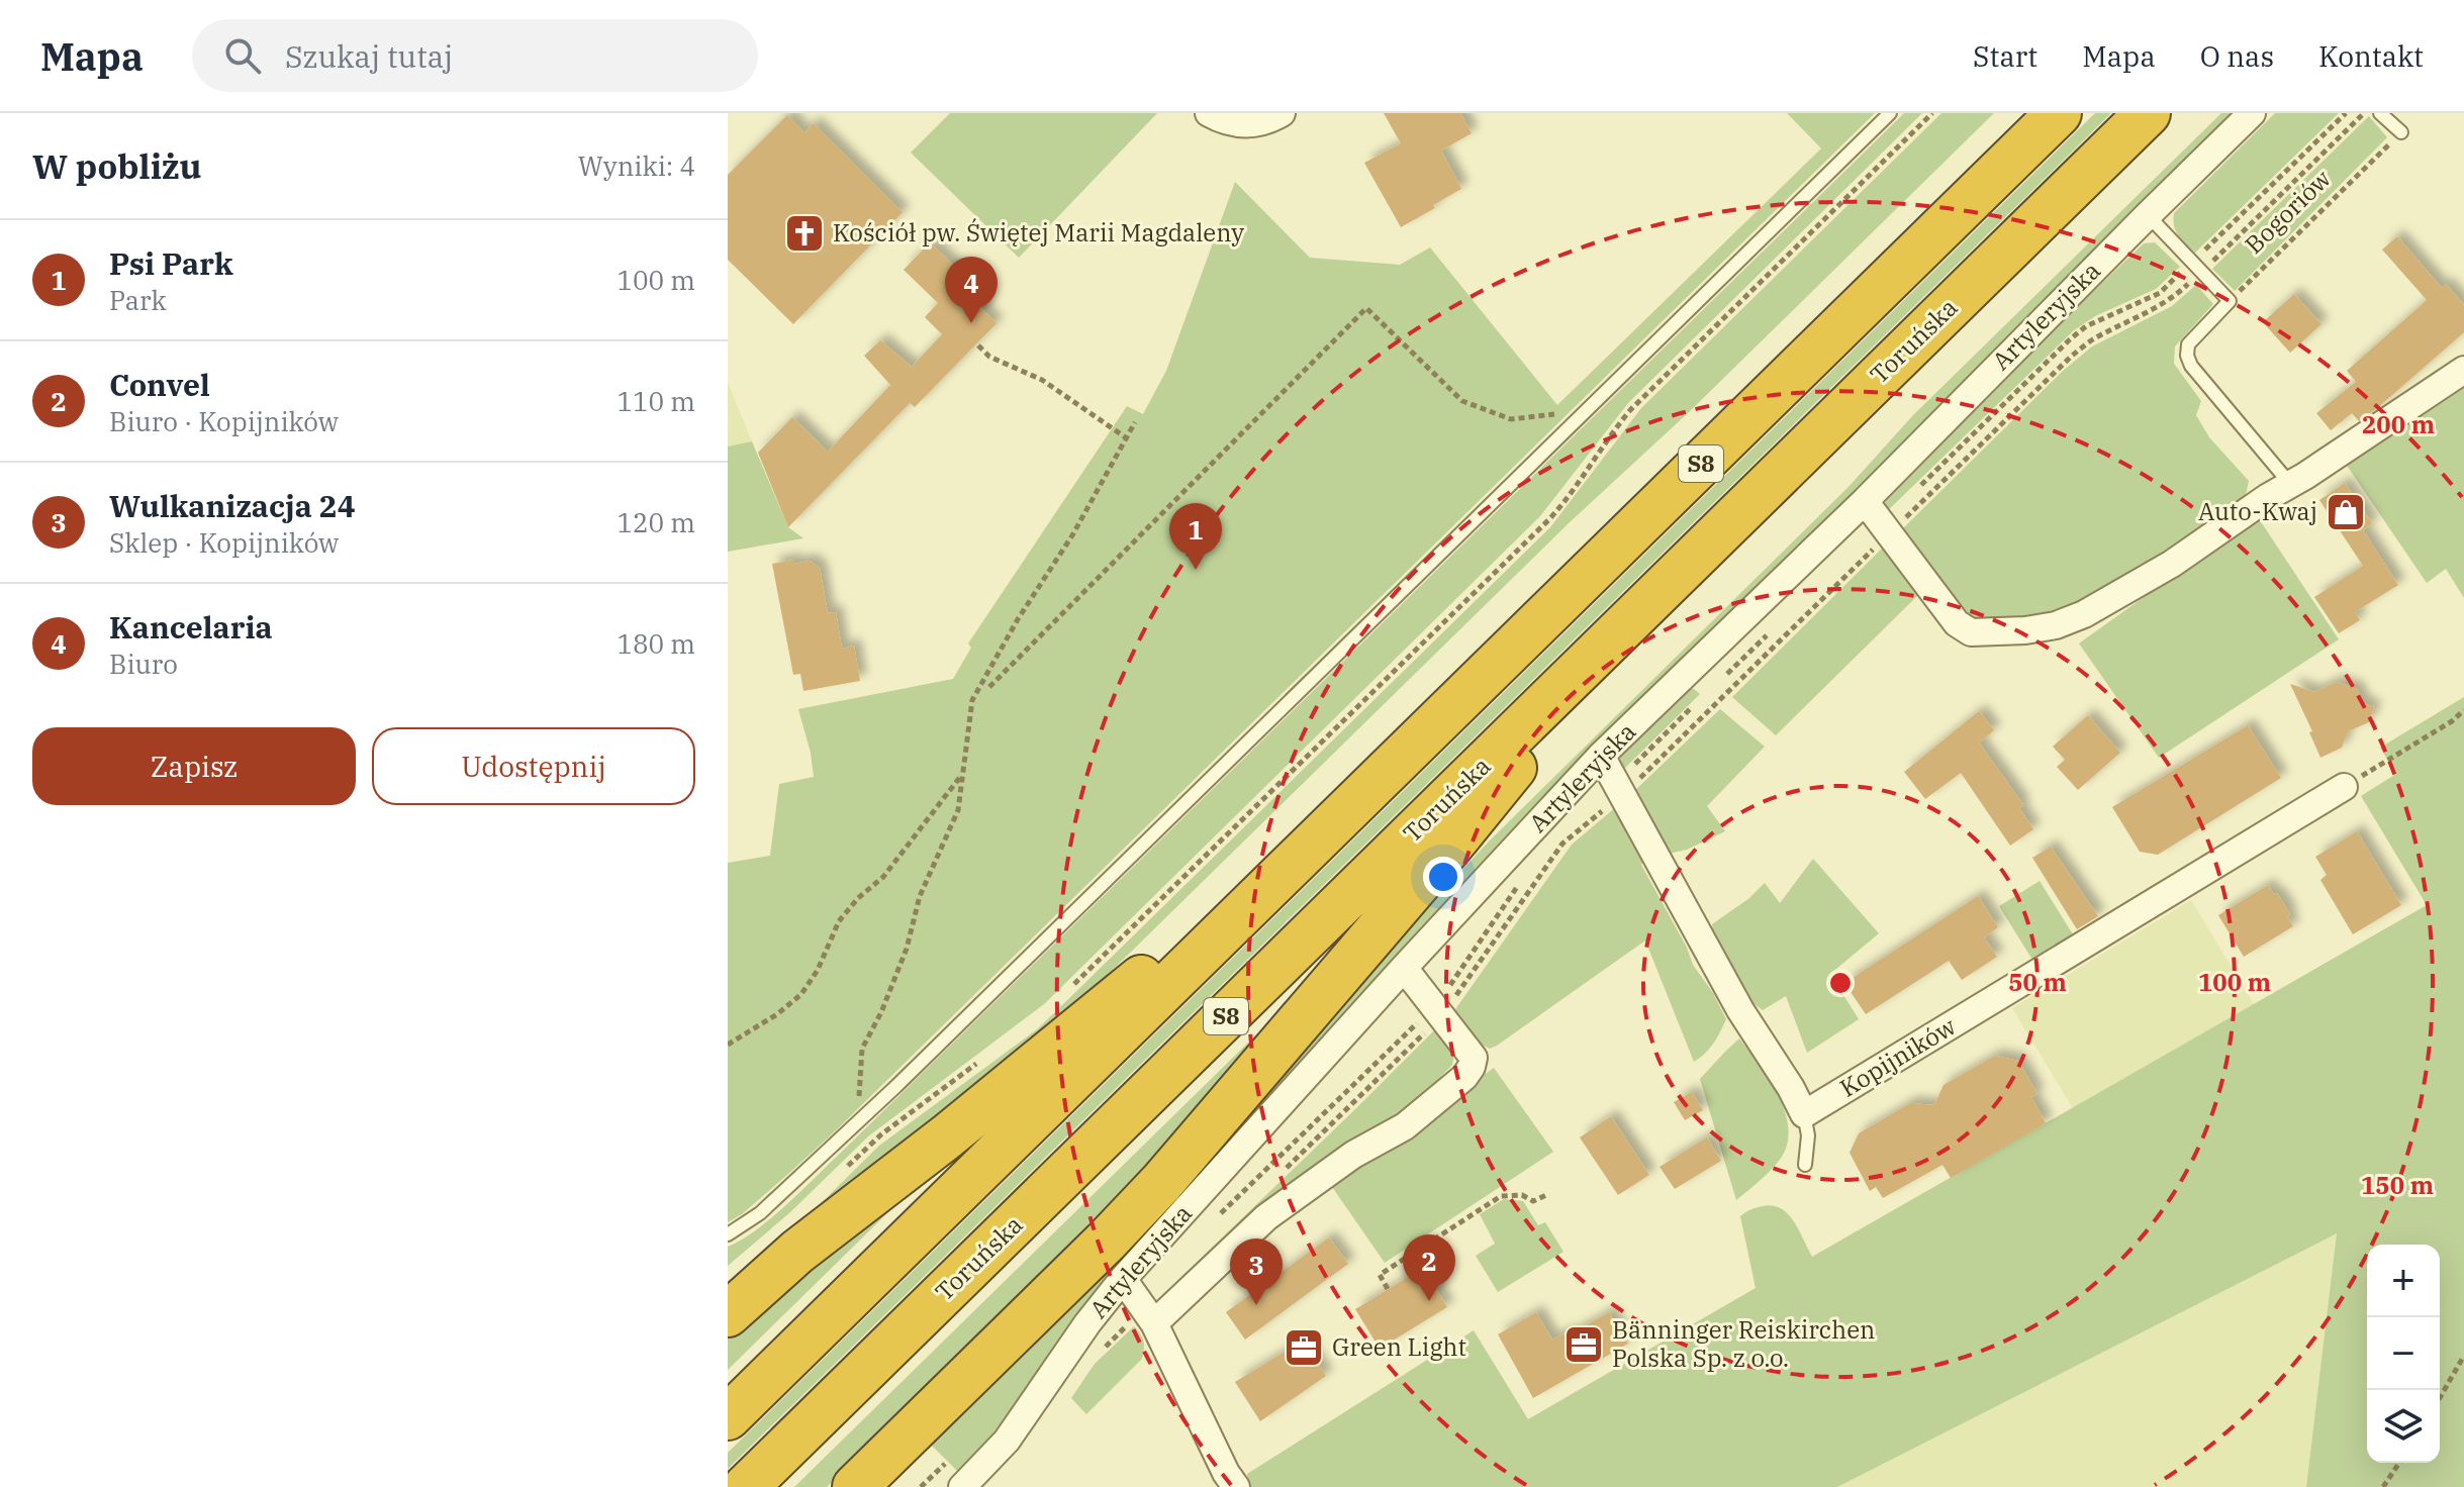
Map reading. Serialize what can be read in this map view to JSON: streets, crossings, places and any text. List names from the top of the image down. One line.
{"streets":{"highway":["Toruńska","S8"],"street":["Artyleryjska","Kopijników"],"path":["Bogoriów"]},"places":{"church":["Kościół pw. Świętej Marii Magdaleny"],"shop":["Auto-Kwaj"],"office":["Bänninger Reiskirchen Polska Sp. z o.o.","Green Light"]},"page":{"header":"Mapa","search":"Szukaj tutaj","nav":["Start","Mapa","O nas","Kontakt"],"heading":["W pobliżu","Wyniki: 4"],"list":[{"mark":"1","name":"Psi Park","note":"Park","value":"100 m"},{"mark":"2","name":"Convel","note":"Biuro · Kopijników","value":"110 m"},{"mark":"3","name":"Wulkanizacja 24","note":"Sklep · Kopijników","value":"120 m"},{"mark":"4","name":"Kancelaria","note":"Biuro","value":"180 m"}],"pins":["4","1","2","3"],"buttons":["Zapisz","Udostępnij"],"map_buttons":["+","−"]},"rings":["200 m","50 m","100 m","150 m"]}
